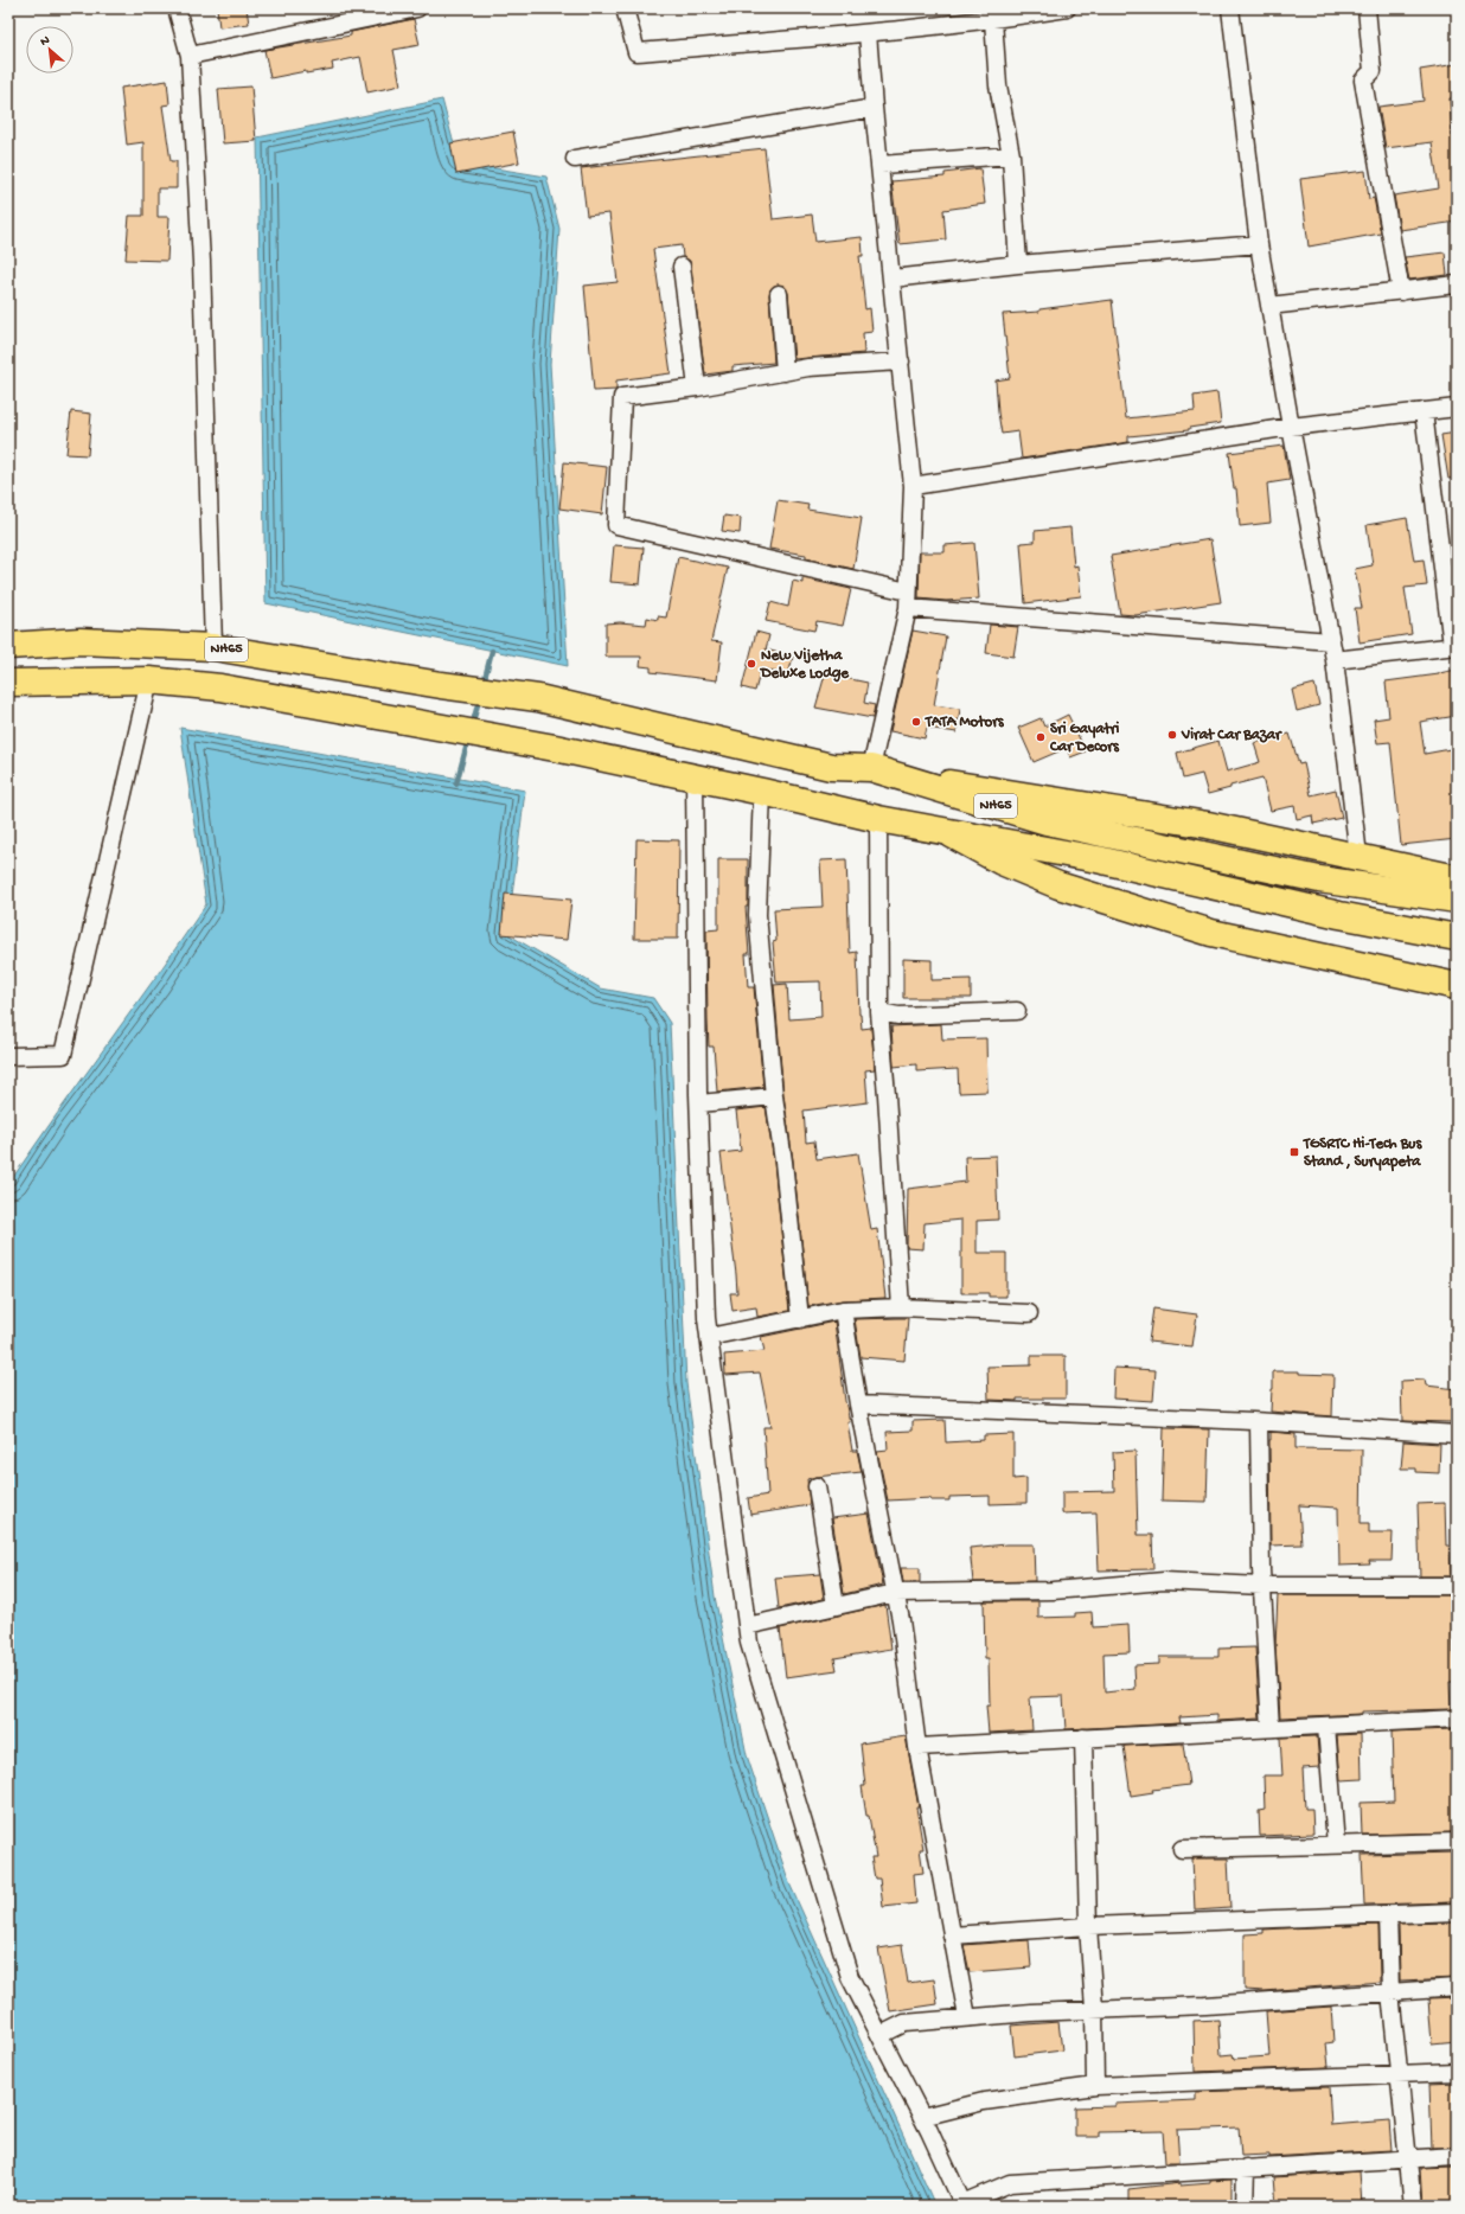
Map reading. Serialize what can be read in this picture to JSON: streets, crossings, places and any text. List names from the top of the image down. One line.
{"streets":{"main road":["NH65"]},"places":{"other":["New Vijetha Deluxe Lodge","TATA Motors","Virat Car Bazar","Sri Gayatri Car Decors"],"transit":["TGSRTC Hi-Tech Bus Stand , Suryapeta"]},"north":"top left"}
